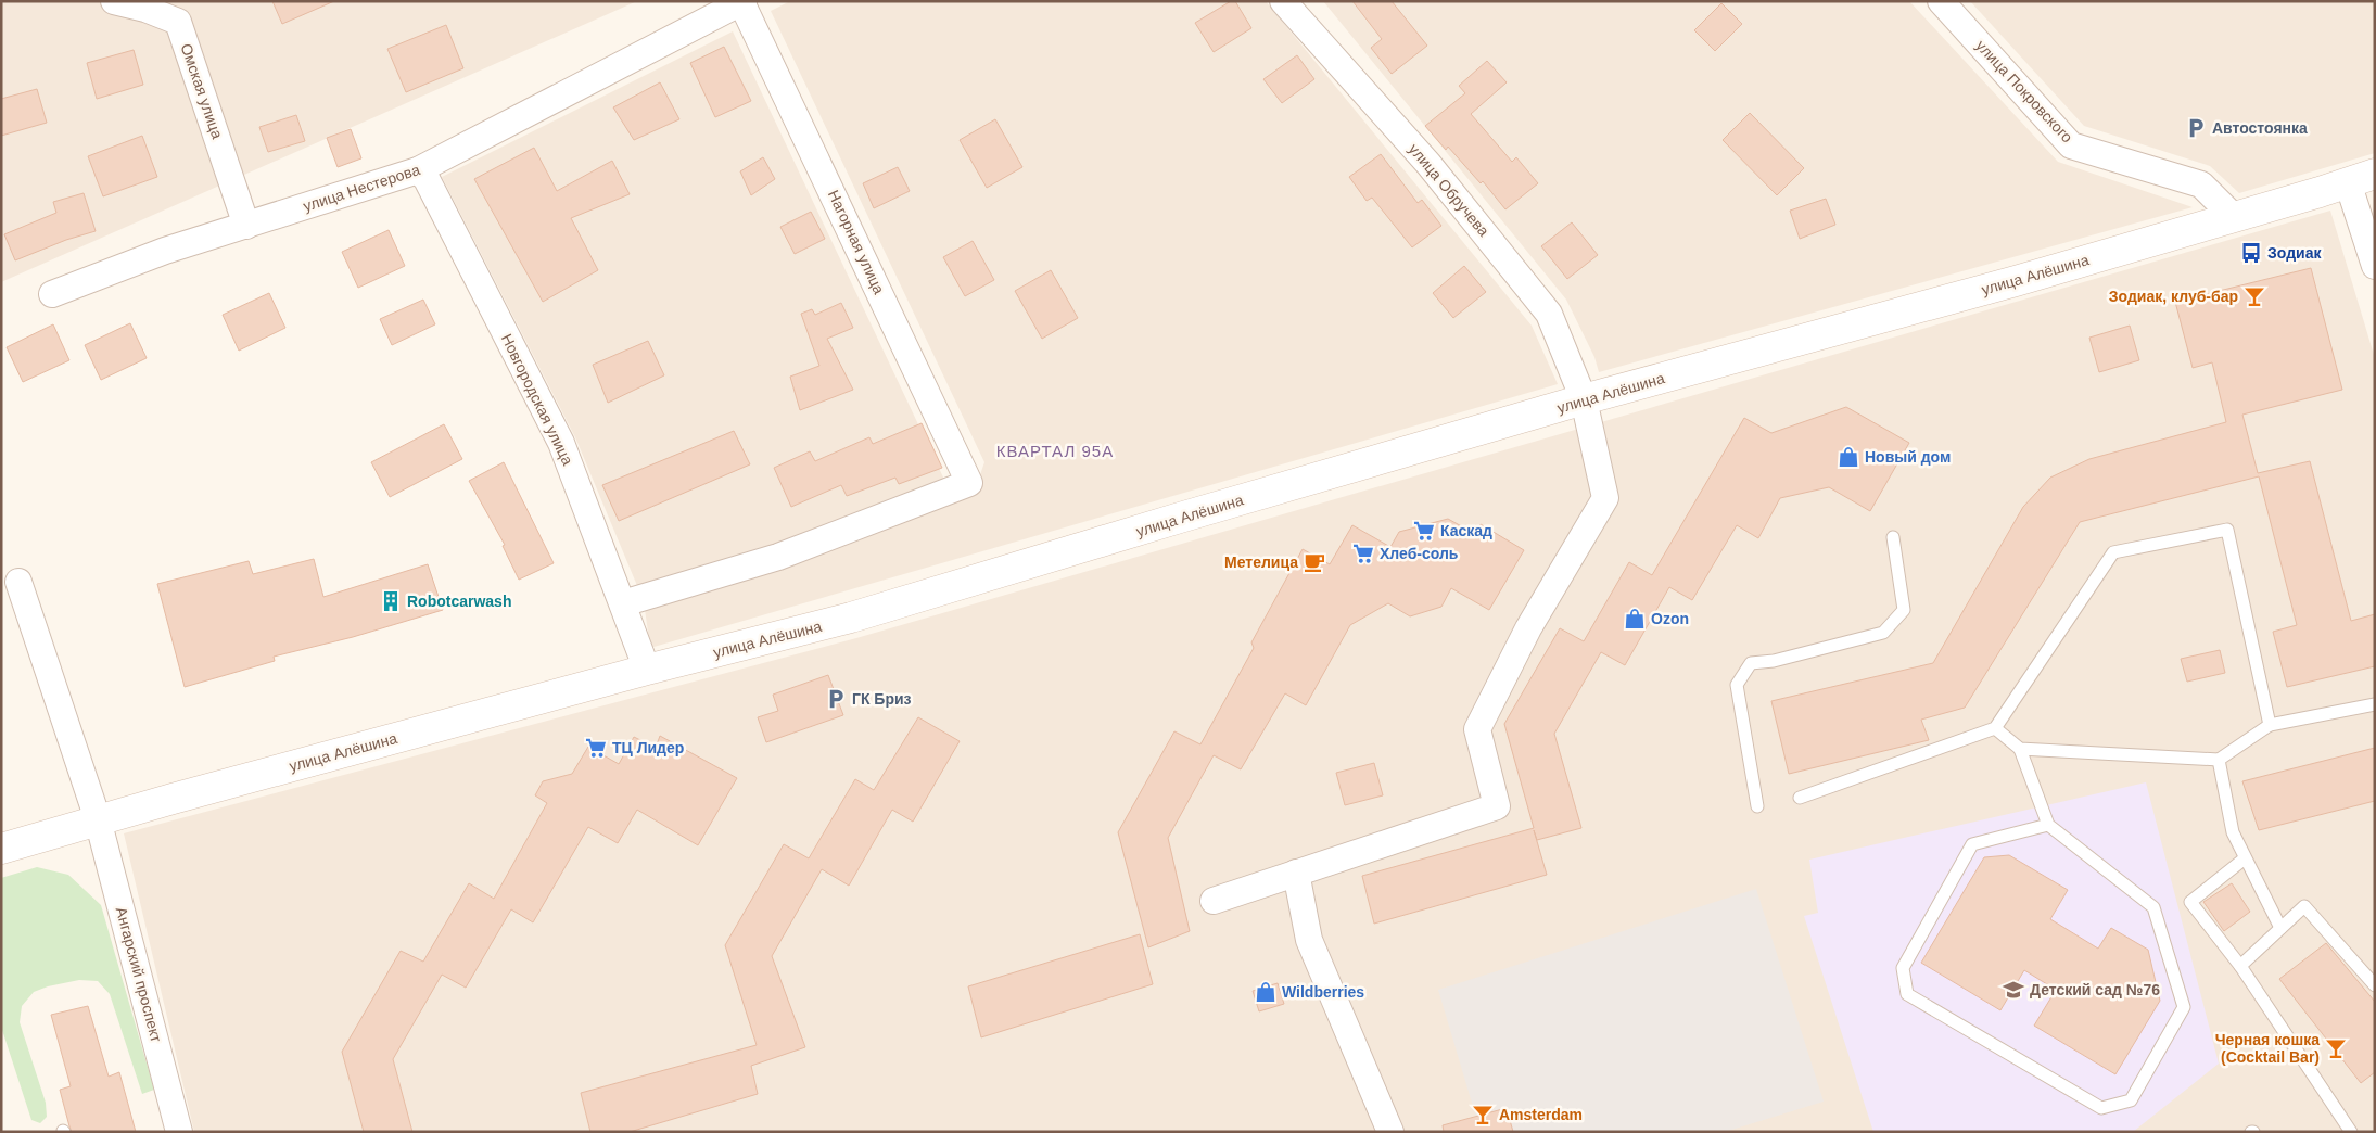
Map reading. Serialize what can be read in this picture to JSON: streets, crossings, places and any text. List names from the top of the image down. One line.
{"streets":{"street":["Омская улица","улица Покровского","улица Нестерова","улица Обручева","Нагорная улица","улица Алёшина","Новгородская улица","Ангарский проспект"]},"crossings":[["Омская улица","улица Нестерова"],["улица Покровского","улица Алёшина"],["улица Нестерова","Нагорная улица"],["улица Нестерова","Новгородская улица"],["улица Обручева","улица Алёшина"],["Нагорная улица","Новгородская улица"],["улица Алёшина","Новгородская улица"],["улица Алёшина","Ангарский проспект"]],"districts":["КВАРТАЛ 95А"],"places":{"parking":["Автостоянка","ГК Бриз"],"bus stop":["Зодиак"],"bar":["Зодиак, клуб-бар","Черная кошка (Cocktail Bar)","Amsterdam"],"shop":["Новый дом","Ozon","Wildberries"],"supermarket":["Каскад","Хлеб-соль","ТЦ Лидер"],"cafe":["Метелица"],"building":["Robotcarwash"],"school or university":["Детский сад №76"]}}
